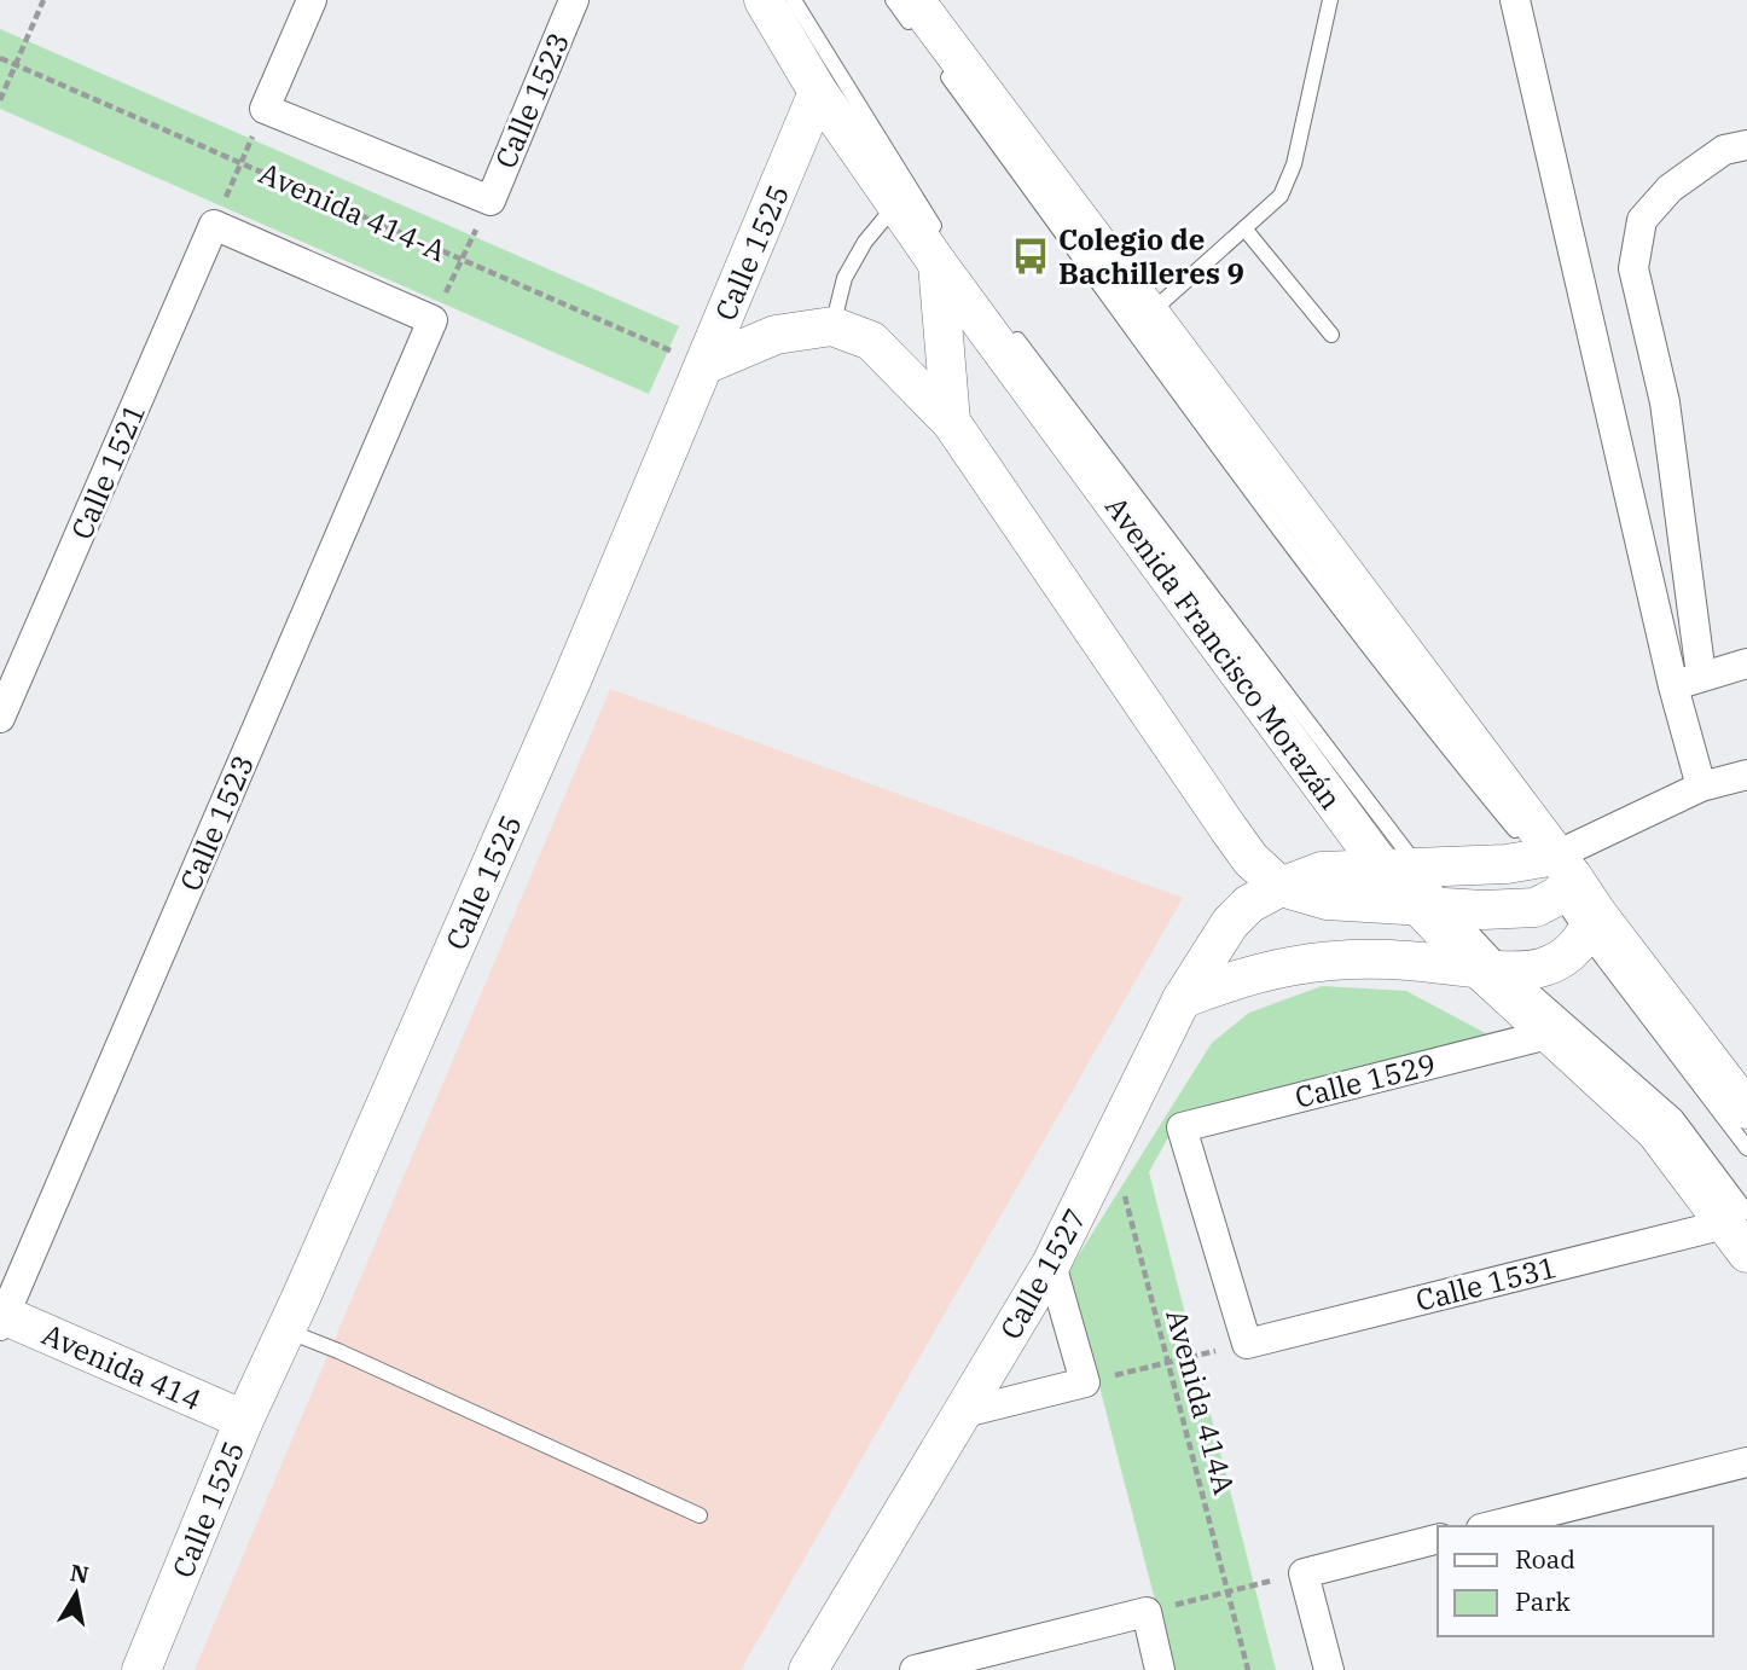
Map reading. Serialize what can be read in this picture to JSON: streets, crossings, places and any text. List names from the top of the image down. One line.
{"streets":{"street":["Calle 1523","Avenida 414-A","Calle 1525","Calle 1521","Avenida Francisco Morazán","Calle 1529","Calle 1527","Calle 1531","Avenida 414"],"path":["Avenida 414A"]},"crossings":[["Calle 1523","Avenida 414-A"],["Calle 1523","Avenida 414"],["Avenida 414-A","Calle 1525"],["Calle 1525","Avenida Francisco Morazán"],["Calle 1525","Avenida 414"],["Avenida Francisco Morazán","Calle 1529"],["Avenida Francisco Morazán","Calle 1527"],["Avenida Francisco Morazán","Calle 1531"],["Calle 1529","Calle 1531"],["Calle 1527","Avenida 414A"]],"places":{"bus stop":["Colegio de Bachilleres 9"]},"legend":["Road","Park"],"north":"top"}
